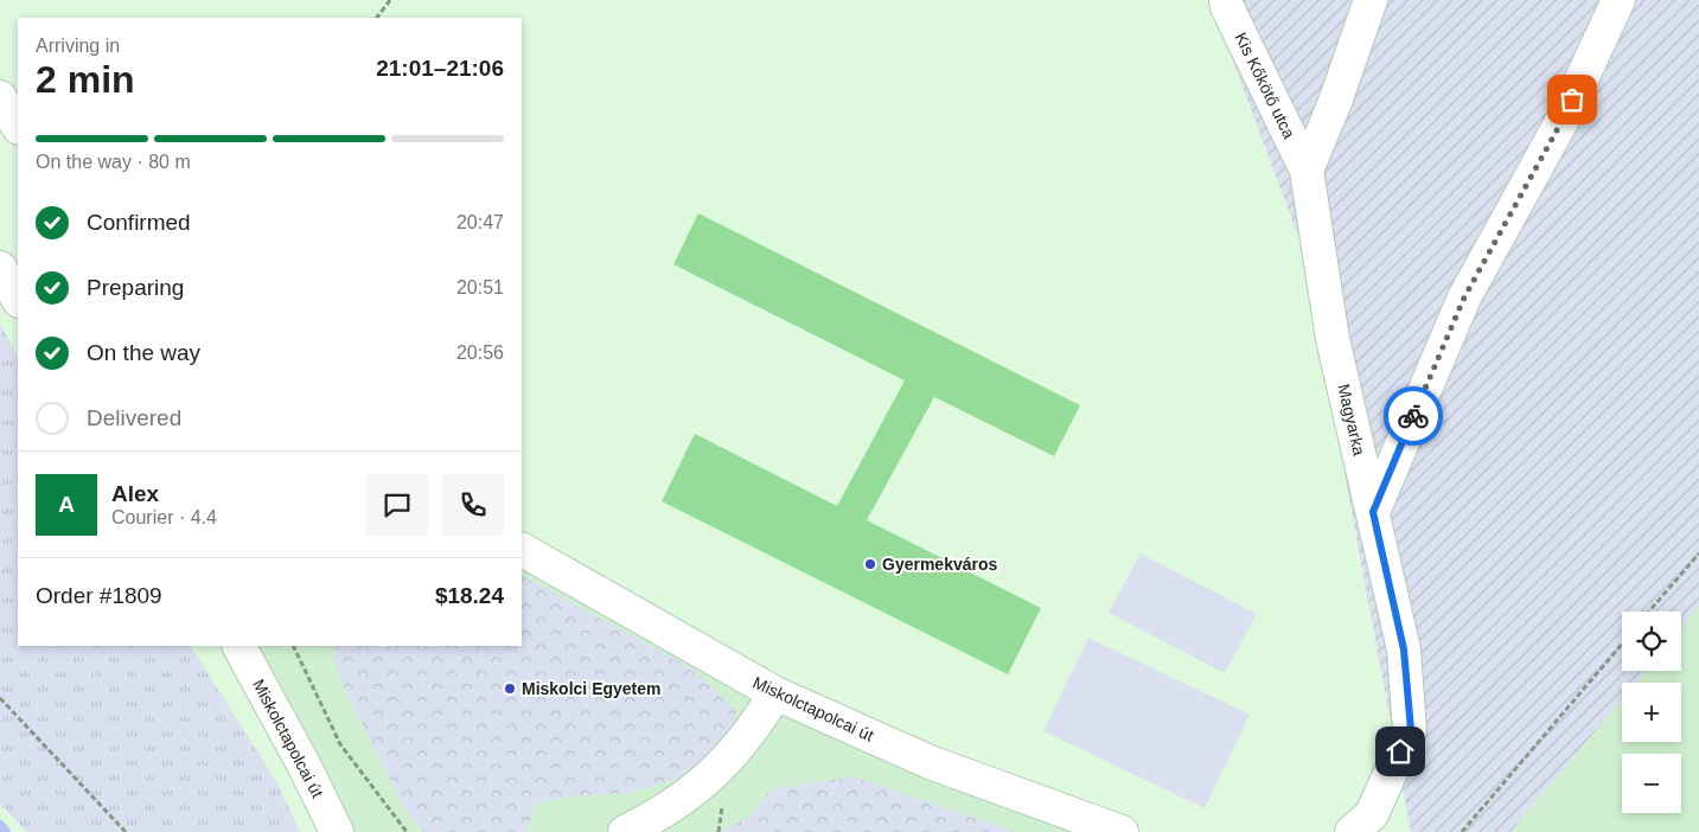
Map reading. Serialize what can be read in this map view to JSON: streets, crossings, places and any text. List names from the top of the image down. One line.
{"streets":{"street":["Kis Kőkötő utca","Magyarka","Miskolctapolcai út"]},"crossings":[["Kis Kőkötő utca","Magyarka"]],"places":["Gyermekváros","Miskolci Egyetem"],"page":{"heading":["2 min","Arriving in","21:01–21:06"],"panel":["Alex","Courier · 4.4","Order #1809","$18.24"],"bar":"On the way · 80 m","list":[["Confirmed","20:47"],["Preparing","20:51"],["On the way","20:56"],"Delivered"],"round":"A","map_buttons":["+","−"]}}
